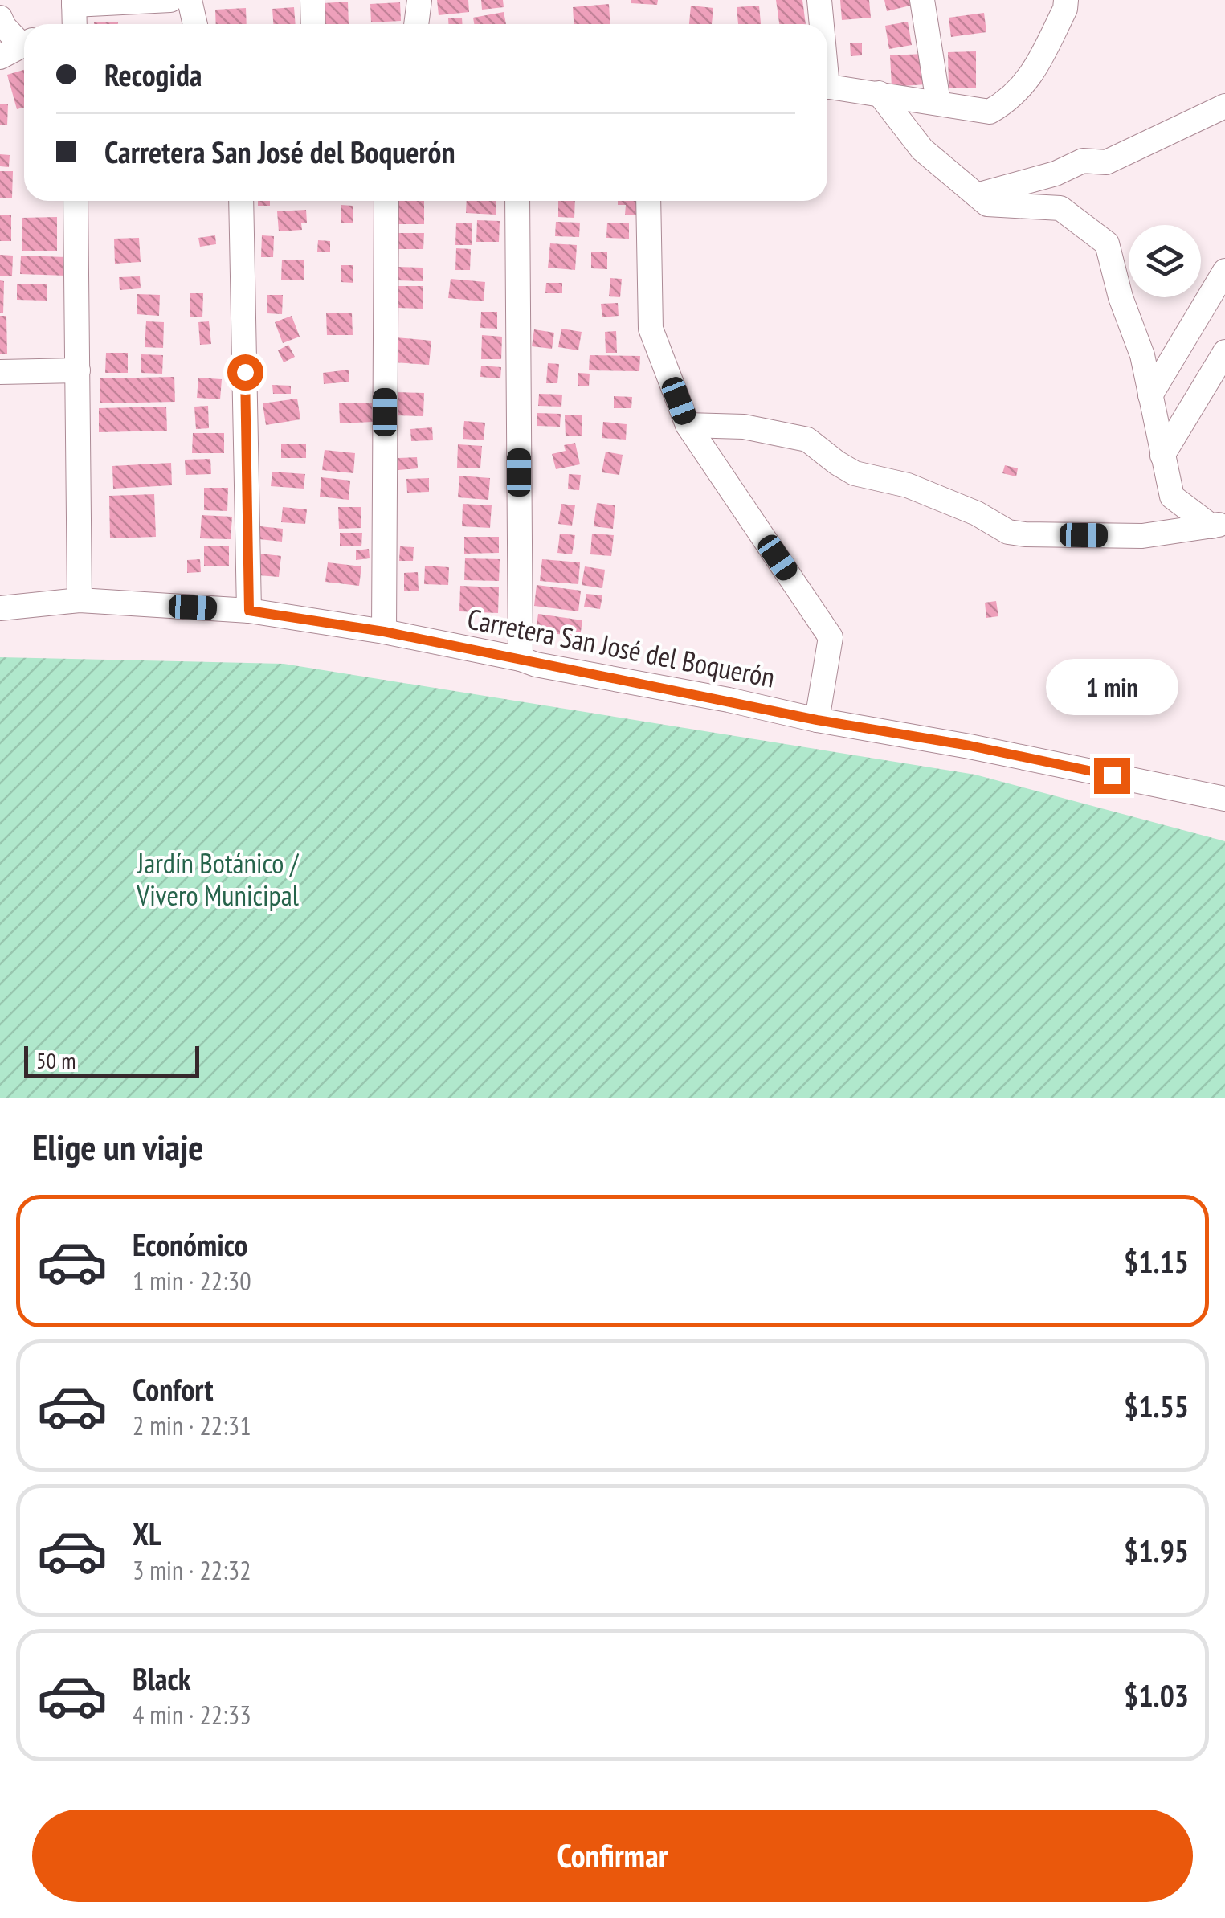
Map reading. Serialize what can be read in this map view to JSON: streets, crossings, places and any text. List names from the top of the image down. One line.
{"streets":{"street":["Carretera San José del Boquerón"]},"parks":["Jardín Botánico / Vivero Municipal"],"scale_bar":"50 m","page":{"banner":["Recogida","Carretera San José del Boquerón"],"bubble":"1 min","scale":"50 m","heading":"Elige un viaje","list":[{"name":"Económico","note":"1 min · 22:30","value":"$1.15"},{"name":"Confort","note":"2 min · 22:31","value":"$1.55"},{"name":"XL","note":"3 min · 22:32","value":"$1.95"},{"name":"Black","note":"4 min · 22:33","value":"$1.03"}],"buttons":"Confirmar"}}
